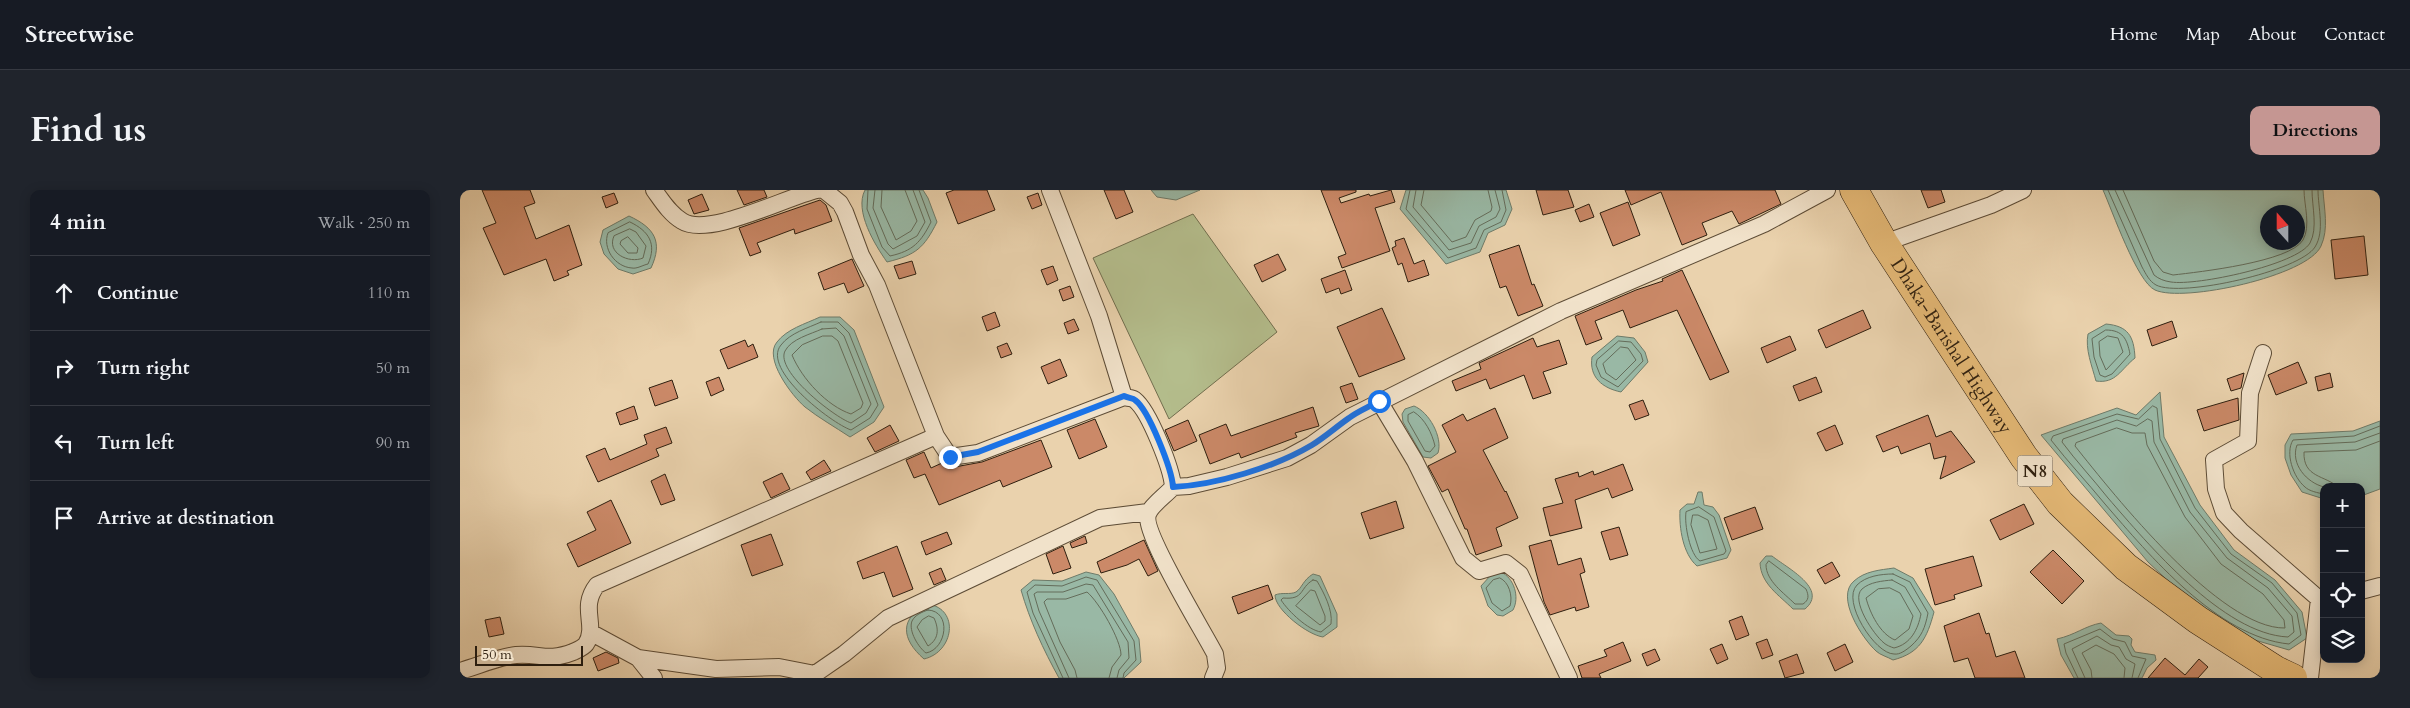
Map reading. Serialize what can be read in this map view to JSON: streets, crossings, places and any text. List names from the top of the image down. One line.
{"streets":{"highway":["Dhaka-Barishal Highway","N8"]},"scale_bar":"50 m","north":"top","page":{"header":"Streetwise","nav":["Home","Map","About","Contact"],"title":"Find us","buttons":"Directions","heading":["4 min","Walk · 250 m"],"list":[["Continue","110 m"],["Turn right","50 m"],["Turn left","90 m"],"Arrive at destination"],"map_buttons":["+","−"],"scale":"50 m"}}
